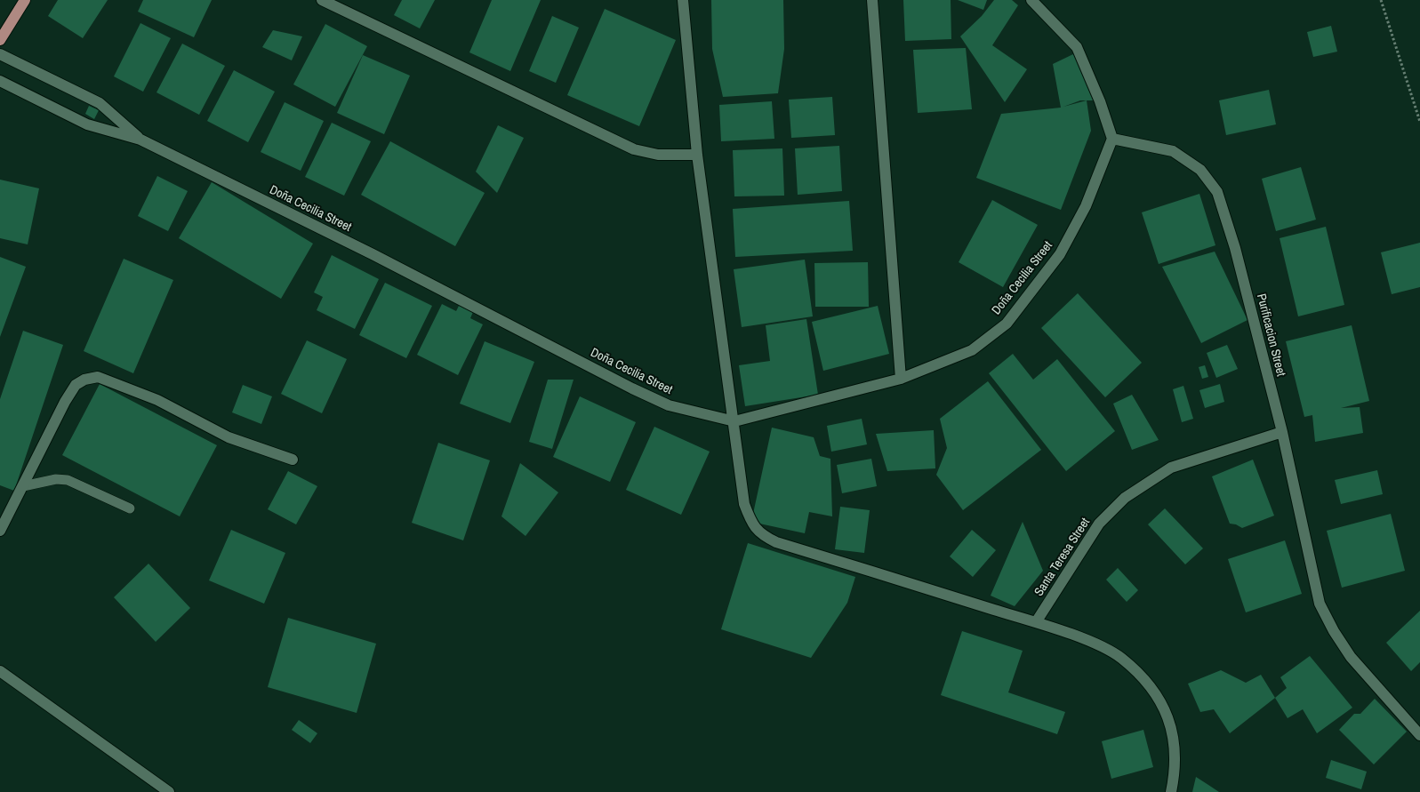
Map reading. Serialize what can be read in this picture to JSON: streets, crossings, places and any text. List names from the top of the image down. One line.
{"streets":{"street":["Doña Cecilia Street","Purificacion Street","Santa Teresa Street"]},"crossings":[["Doña Cecilia Street","Purificacion Street"],["Purificacion Street","Santa Teresa Street"]]}
